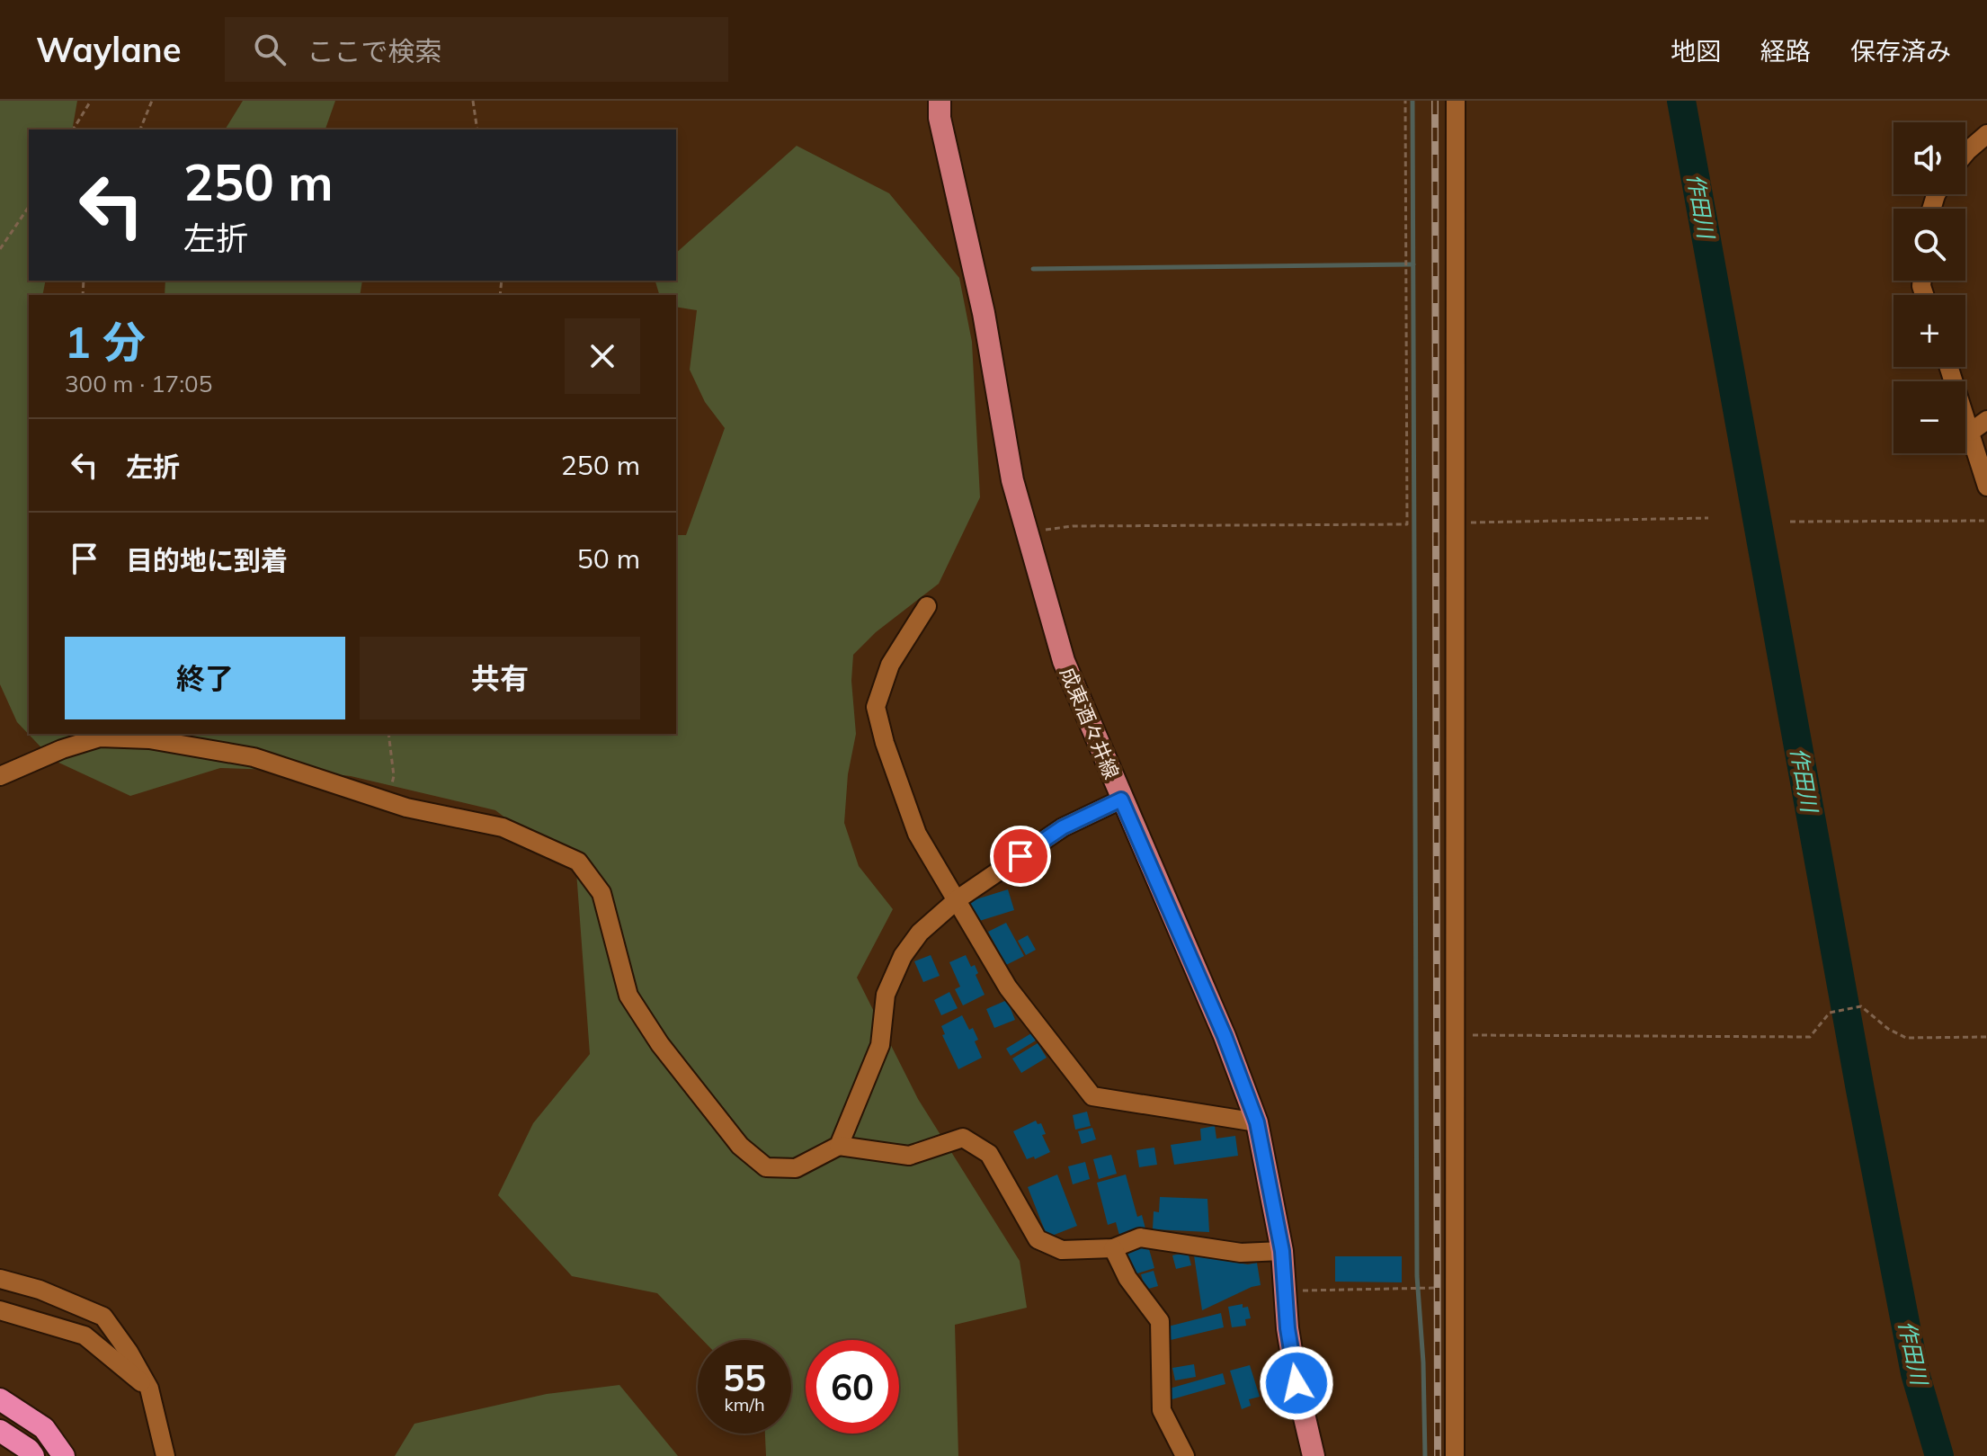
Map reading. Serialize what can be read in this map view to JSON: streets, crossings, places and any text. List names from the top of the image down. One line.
{"streets":{"main road":["成東酒々井線"]},"water":["作田川"],"page":{"header":"Waylane","search":"ここで検索","nav":["地図","経路","保存済み"],"map_buttons":["+","−"],"turn":["250 m","左折"],"heading":["1 分","300 m · 17:05"],"list":[{"name":"左折","value":"250 m"},{"name":"目的地に到着","value":"50 m"}],"buttons":["終了","共有"],"speed":"55 km/h","limit":"60"}}
